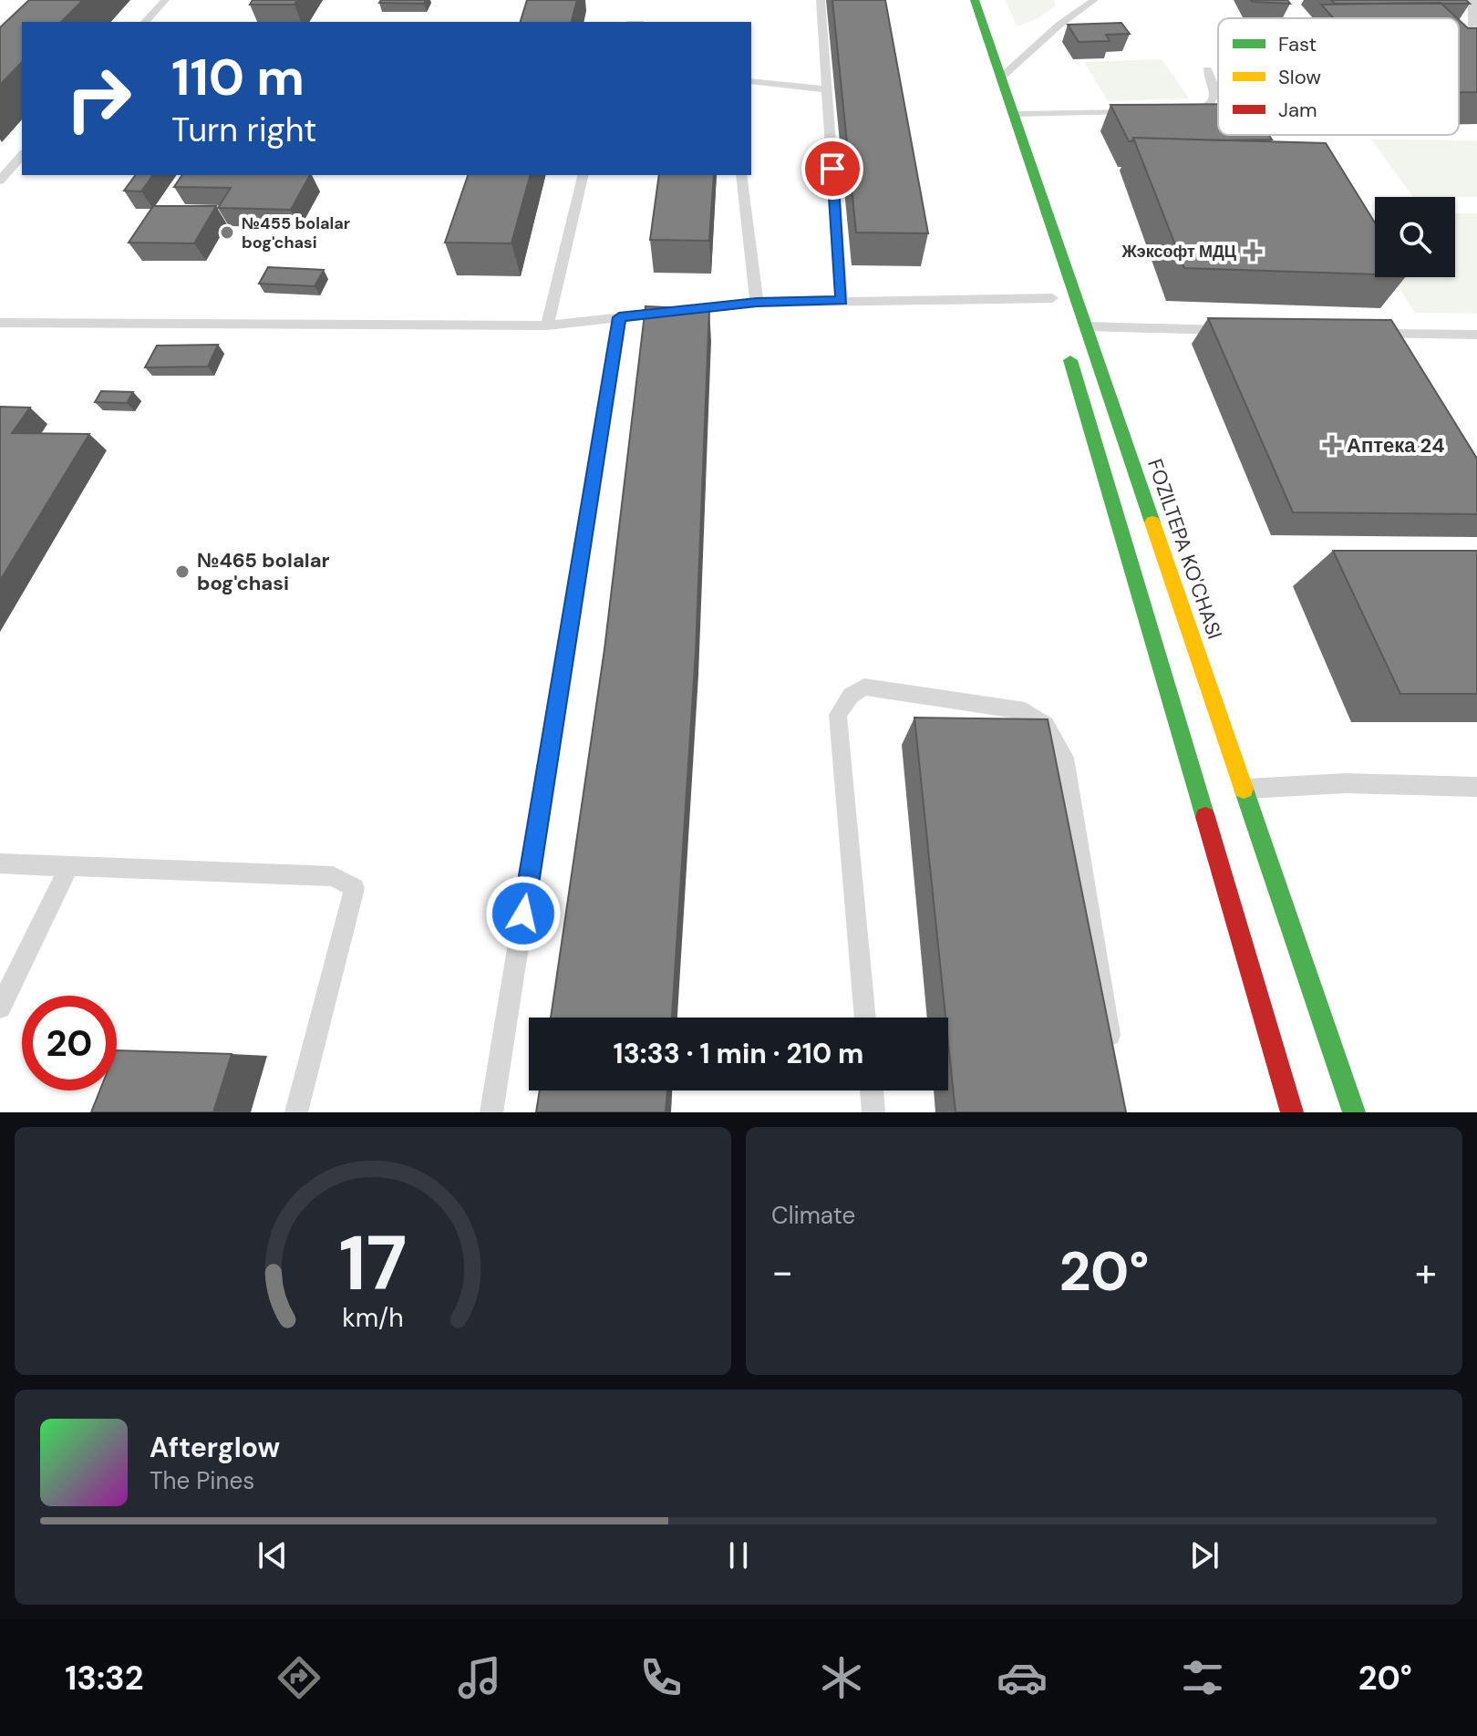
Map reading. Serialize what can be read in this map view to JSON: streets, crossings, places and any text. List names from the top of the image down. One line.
{"streets":{"main road":["FOZILTEPA KO'CHASI"]},"places":{"other":["№455 bolalar bog'chasi","№465 bolalar bog'chasi"],"health":["Жэксофт МДЦ","Аптека 24"]},"legend":["Fast","Slow","Jam"],"page":{"turn":["110 m","Turn right"],"limit":"20","trip":"13:33 · 1 min · 210 m","tile":"Climate","heat":["−","20°","+"],"song":["Afterglow","The Pines"],"tabs":["13:32","20°"],"gauge":["17","km/h"]}}
